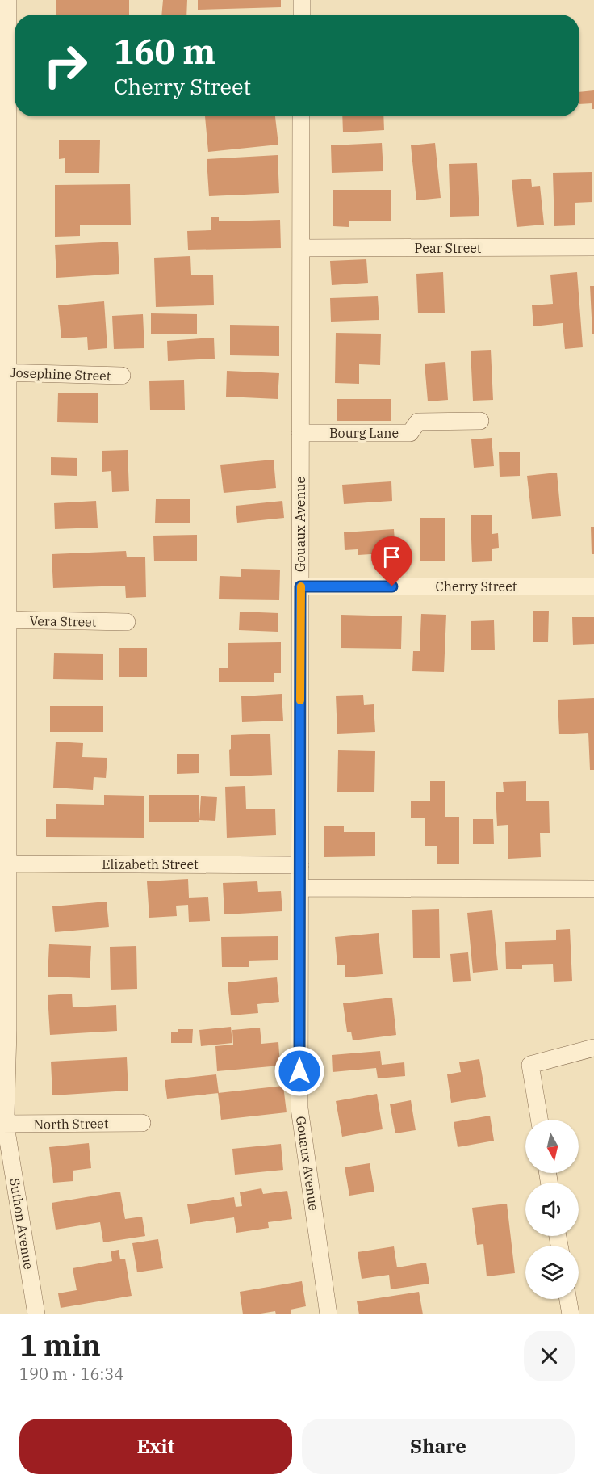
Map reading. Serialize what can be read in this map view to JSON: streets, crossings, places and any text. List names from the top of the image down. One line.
{"streets":{"street":["Pear Street","Josephine Street","Bourg Lane","Gouaux Avenue","Cherry Street","Vera Street","Elizabeth Street","North Street","Suthon Avenue"]},"crossings":[["Pear Street","Gouaux Avenue"],["Josephine Street","Suthon Avenue"],["Bourg Lane","Gouaux Avenue"],["Gouaux Avenue","Cherry Street"],["Gouaux Avenue","Elizabeth Street"],["Vera Street","Suthon Avenue"],["Elizabeth Street","Suthon Avenue"],["North Street","Suthon Avenue"]],"north":"bottom","page":{"turn":["160 m","Cherry Street"],"heading":["1 min","190 m · 16:34"],"buttons":["Exit","Share"]}}
